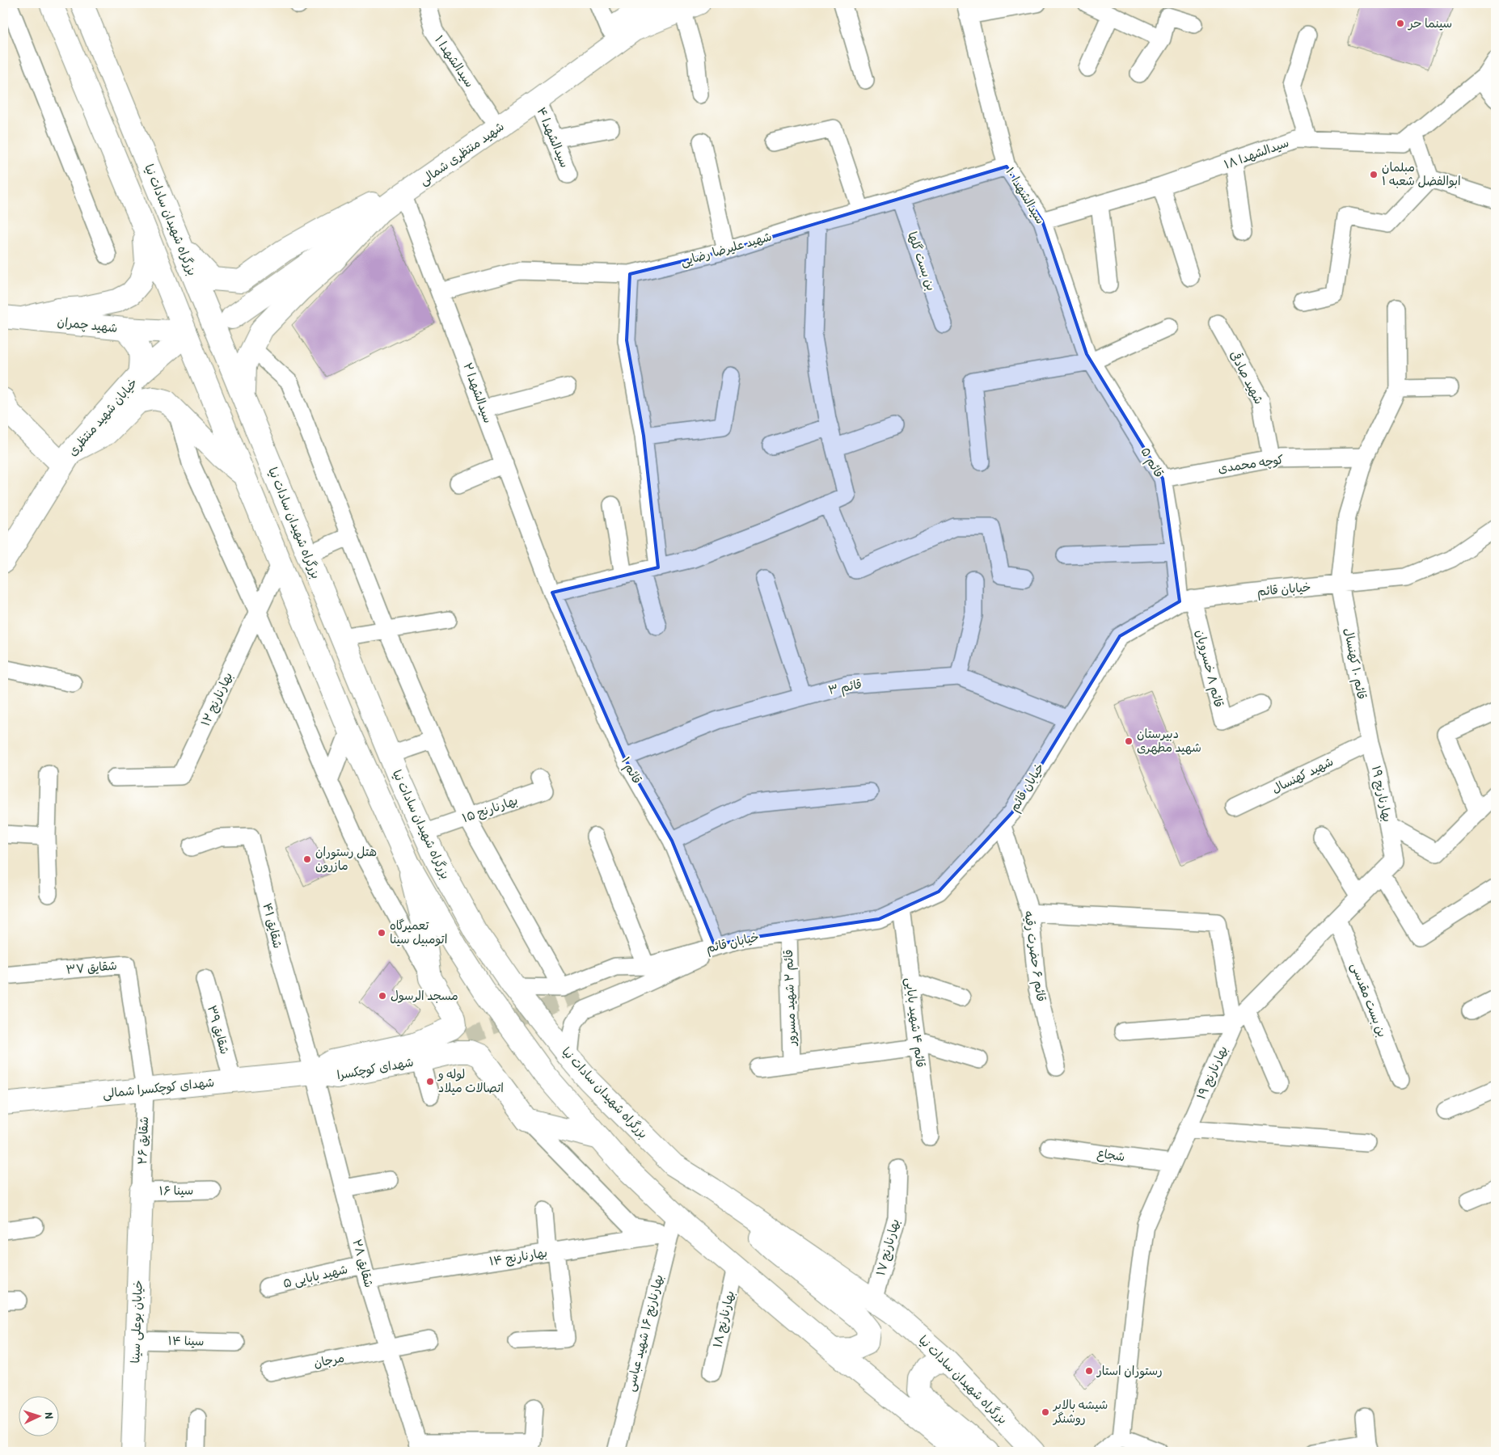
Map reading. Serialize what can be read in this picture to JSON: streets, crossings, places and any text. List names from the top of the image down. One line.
{"streets":{"main road":["شهید منتظری شمالی","بزرگراه شهیدان سادات نیا","شهید چمران","خیابان شهید منتظری","شهدای کوچکسرا","شهدای کوچکسرا شمالی","خیابان بوعلی سینا"],"street":["سیدالشهدا ۱","سیدالشهدا ۴","سیدالشهدا ۱۸","سیدالشهدا ۱۰","شهید علیرضا رضایی","بن بست گلها","شهید صادقی","سیدالشهدا ۲","قائم ۵","کوچه محمدی","خیابان قائم","قائم ۱۰ کهنسال","قائم ۸ خسرویان","قائم ۳","بهارنارنج ۱۲","قائم ۱","شهید کهنسال","بهارنارنج ۱۹","بهارنارنج ۱۵","شقایق ۴۱","قائم ۶ حضرت رقیه","شقایق ۳۷","قائم ۲ شهید مسرور","بن بست مقدسی","قائم ۴ شهید بابایی","شقایق ۳۹","شقایق ۲۶","شجاع","سینا ۱۶","بهارنارنج ۱۷","بهارنارنج ۱۴","شقایق ۲۸","شهید بابایی ۵","بهارنارنج ۱۸","بهارنارنج ۱۶ شهید عباسی","سینا ۱۴","مرجان"]},"crossings":[["سیدالشهدا ۱","شهید منتظری شمالی"],["سیدالشهدا ۴","شهید منتظری شمالی"],["شهید منتظری شمالی","سیدالشهدا ۲"],["سیدالشهدا ۱۸","سیدالشهدا ۱۰"],["سیدالشهدا ۱۰","شهید علیرضا رضایی"],["سیدالشهدا ۱۰","قائم ۵"],["بزرگراه شهیدان سادات نیا","خیابان قائم"],["بزرگراه شهیدان سادات نیا","بهارنارنج ۱۵"],["بزرگراه شهیدان سادات نیا","بهارنارنج ۱۷"],["شهید علیرضا رضایی","بن بست گلها"],["شهید علیرضا رضایی","سیدالشهدا ۲"],["شهید چمران","خیابان شهید منتظری"],["شهید صادقی","کوچه محمدی"],["سیدالشهدا ۲","قائم ۱"],["قائم ۵","کوچه محمدی"],["قائم ۵","خیابان قائم"],["قائم ۵","قائم ۸ خسرویان"],["کوچه محمدی","قائم ۱۰ کهنسال"],["خیابان قائم","قائم ۱۰ کهنسال"],["خیابان قائم","قائم ۸ خسرویان"],["خیابان قائم","قائم ۳"],["خیابان قائم","قائم ۱"],["خیابان قائم","قائم ۶ حضرت رقیه"],["خیابان قائم","قائم ۲ شهید مسرور"],["خیابان قائم","قائم ۴ شهید بابایی"],["قائم ۱۰ کهنسال","شهید کهنسال"],["قائم ۱۰ کهنسال","بهارنارنج ۱۹"],["قائم ۳","قائم ۱"],["شهید کهنسال","بهارنارنج ۱۹"],["بهارنارنج ۱۹","بن بست مقدسی"],["بهارنارنج ۱۹","شجاع"],["شقایق ۴۱","شهدای کوچکسرا"],["شقایق ۴۱","شهدای کوچکسرا شمالی"],["شقایق ۴۱","شقایق ۲۸"],["شقایق ۳۷","شهدای کوچکسرا شمالی"],["شقایق ۳۷","شقایق ۲۶"],["شقایق ۳۹","شهدای کوچکسرا شمالی"],["شهدای کوچکسرا","شهدای کوچکسرا شمالی"],["شهدای کوچکسرا","شقایق ۲۸"],["شهدای کوچکسرا شمالی","شقایق ۲۶"],["شهدای کوچکسرا شمالی","شقایق ۲۸"],["شقایق ۲۶","سینا ۱۶"],["شقایق ۲۶","خیابان بوعلی سینا"],["سینا ۱۶","خیابان بوعلی سینا"],["بهارنارنج ۱۴","شقایق ۲۸"],["بهارنارنج ۱۴","شهید بابایی ۵"],["بهارنارنج ۱۴","بهارنارنج ۱۶ شهید عباسی"],["شقایق ۲۸","شهید بابایی ۵"],["شقایق ۲۸","مرجان"],["خیابان بوعلی سینا","سینا ۱۴"]],"places":["سینما حر","مبلمان ابوالفضل شعبه ۱","دبیرستان شهید مطهری","هتل رستوران مازرون","تعمیرگاه اتومبیل سینا","مسجد الرسول","لوله و اتصالات میلاد","رستوران استار","شیشه بالابر روشنگر"],"north":"right"}
